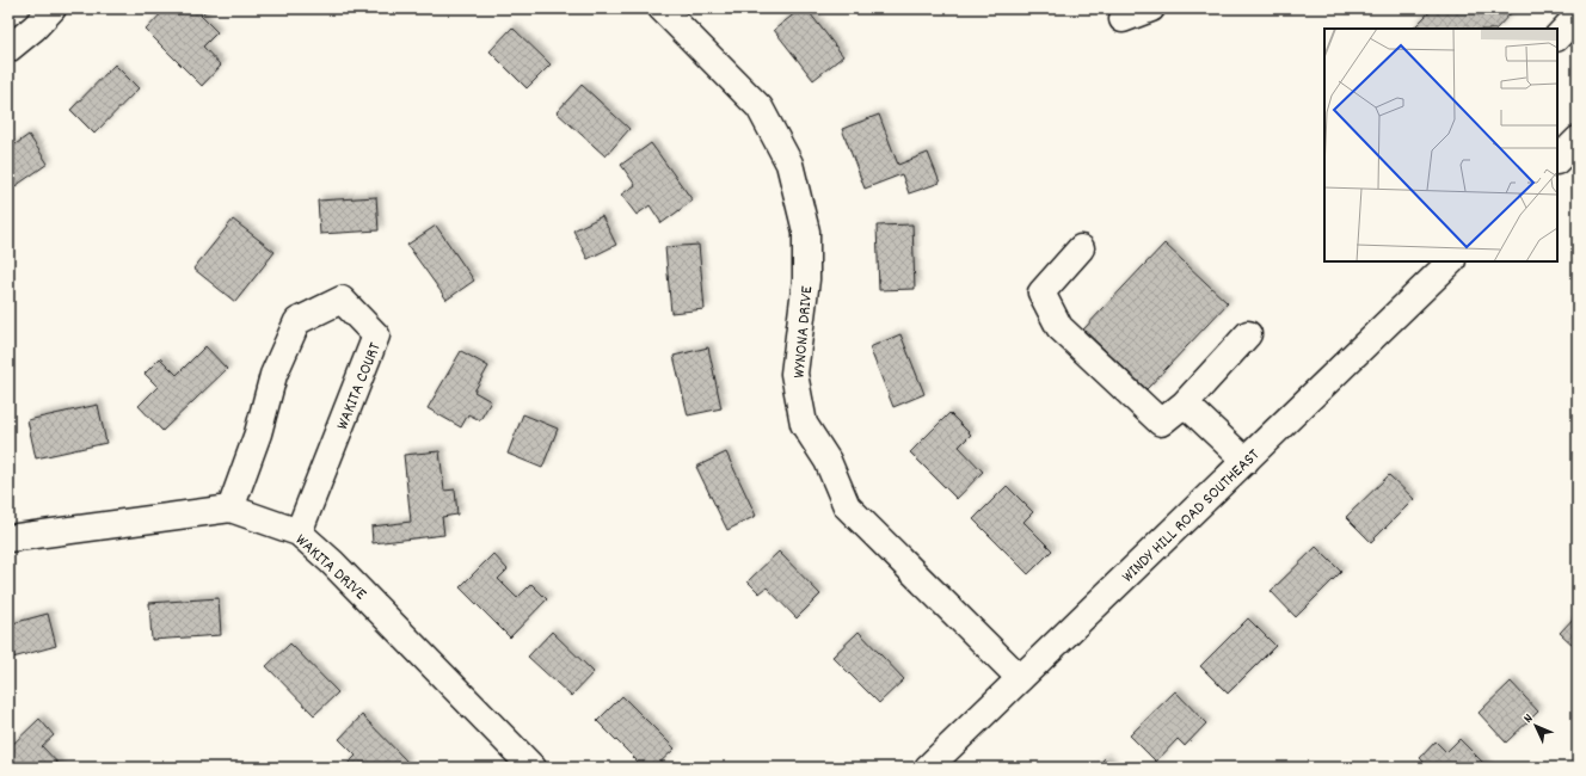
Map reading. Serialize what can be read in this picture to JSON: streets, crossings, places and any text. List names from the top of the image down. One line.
{"streets":{"street":["WYNONA DRIVE","WAKITA COURT","WINDY HILL ROAD SOUTHEAST","WAKITA DRIVE"]},"crossings":[["WYNONA DRIVE","WINDY HILL ROAD SOUTHEAST"],["WAKITA COURT","WAKITA DRIVE"]],"north":"top left"}
